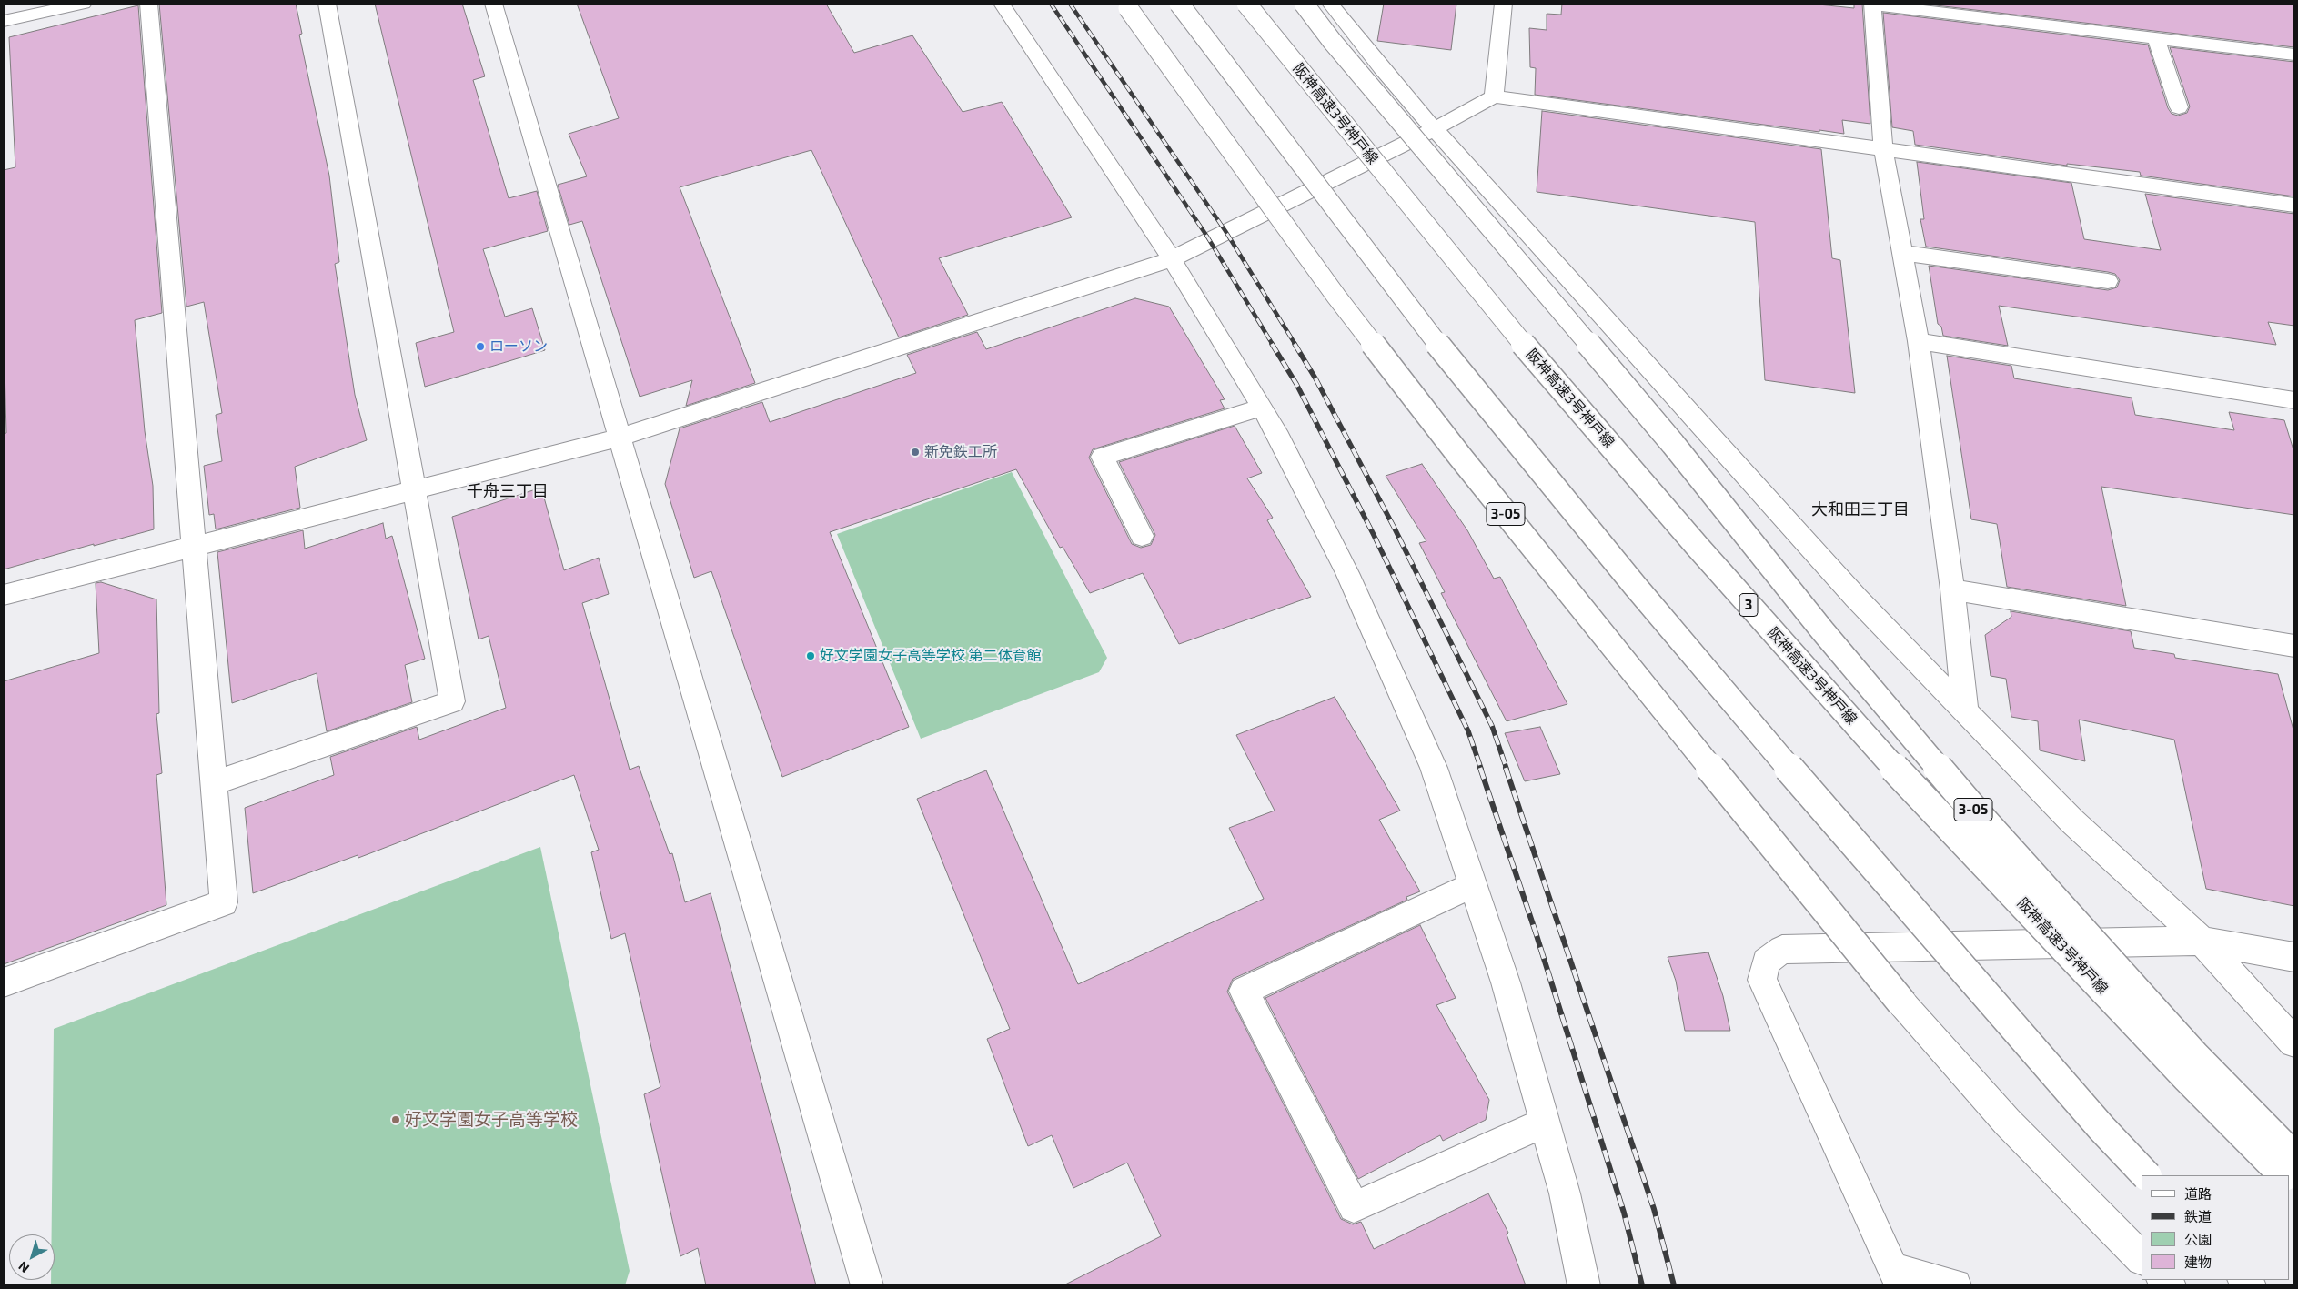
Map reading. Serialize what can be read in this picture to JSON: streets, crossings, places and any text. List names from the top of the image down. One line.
{"streets":{"main road":["阪神高速3号神戸線","3-05","3"]},"districts":["千舟三丁目","大和田三丁目"],"places":["ローソン","新免鉄工所","好文学園女子高等学校 第二体育館","好文学園女子高等学校"],"legend":["道路","鉄道","公園","建物"],"north":"bottom left"}
